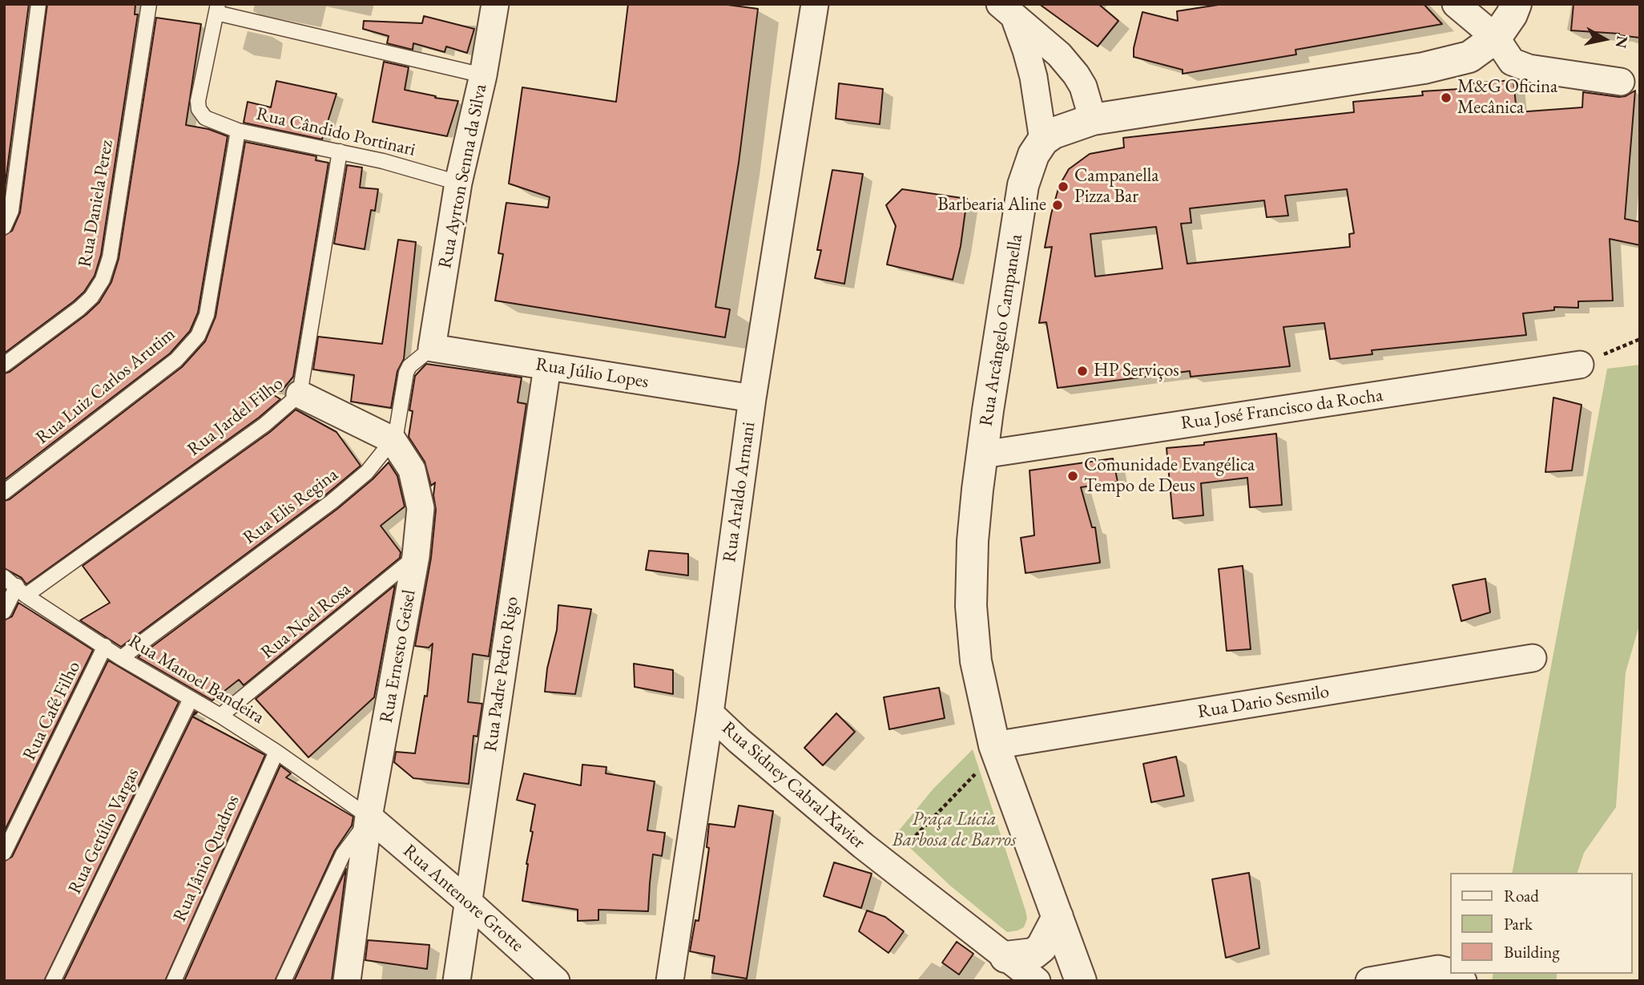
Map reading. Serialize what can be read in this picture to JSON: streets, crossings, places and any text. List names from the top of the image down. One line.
{"streets":{"street":["Rua Ayrton Senna da Silva","Rua Arcângelo Campanella","Rua Júlio Lopes","Rua José Francisco da Rocha","Rua Araldo Armani","Rua Ernesto Geisel","Rua Padre Pedro Rigo","Rua Dario Sesmilo","Rua Sidney Cabral Xavier","Rua Antenore Grotte"],"lane":["Rua Cândido Portinari","Rua Daniela Perez","Rua Luiz Carlos Arutim","Rua Jardel Filho","Rua Elis Regina","Rua Noel Rosa","Rua Manoel Bandeira","Rua Café Filho","Rua Getúlio Vargas","Rua Jânio Quadros"]},"crossings":[["Rua Cândido Portinari","Rua Ayrton Senna da Silva"],["Rua Cândido Portinari","Rua Luiz Carlos Arutim"],["Rua Cândido Portinari","Rua Jardel Filho"],["Rua Ayrton Senna da Silva","Rua Júlio Lopes"],["Rua Ayrton Senna da Silva","Rua Elis Regina"],["Rua Arcângelo Campanella","Rua José Francisco da Rocha"],["Rua Arcângelo Campanella","Rua Dario Sesmilo"],["Rua Júlio Lopes","Rua Araldo Armani"],["Rua Júlio Lopes","Rua Elis Regina"],["Rua Júlio Lopes","Rua Padre Pedro Rigo"],["Rua Jardel Filho","Rua Ernesto Geisel"],["Rua Jardel Filho","Rua Manoel Bandeira"],["Rua Araldo Armani","Rua Sidney Cabral Xavier"],["Rua Elis Regina","Rua Ernesto Geisel"],["Rua Elis Regina","Rua Manoel Bandeira"],["Rua Noel Rosa","Rua Ernesto Geisel"],["Rua Noel Rosa","Rua Manoel Bandeira"],["Rua Ernesto Geisel","Rua Manoel Bandeira"],["Rua Ernesto Geisel","Rua Antenore Grotte"],["Rua Padre Pedro Rigo","Rua Antenore Grotte"],["Rua Manoel Bandeira","Rua Café Filho"],["Rua Manoel Bandeira","Rua Getúlio Vargas"],["Rua Manoel Bandeira","Rua Jânio Quadros"],["Rua Manoel Bandeira","Rua Antenore Grotte"]],"parks":["Praça Lúcia Barbosa de Barros"],"places":["M&G Oficina Mecânica","Campanella Pizza Bar","Barbearia Aline","HP Serviços","Comunidade Evangélica Tempo de Deus"],"legend":["Road","Park","Building"],"north":"right"}
